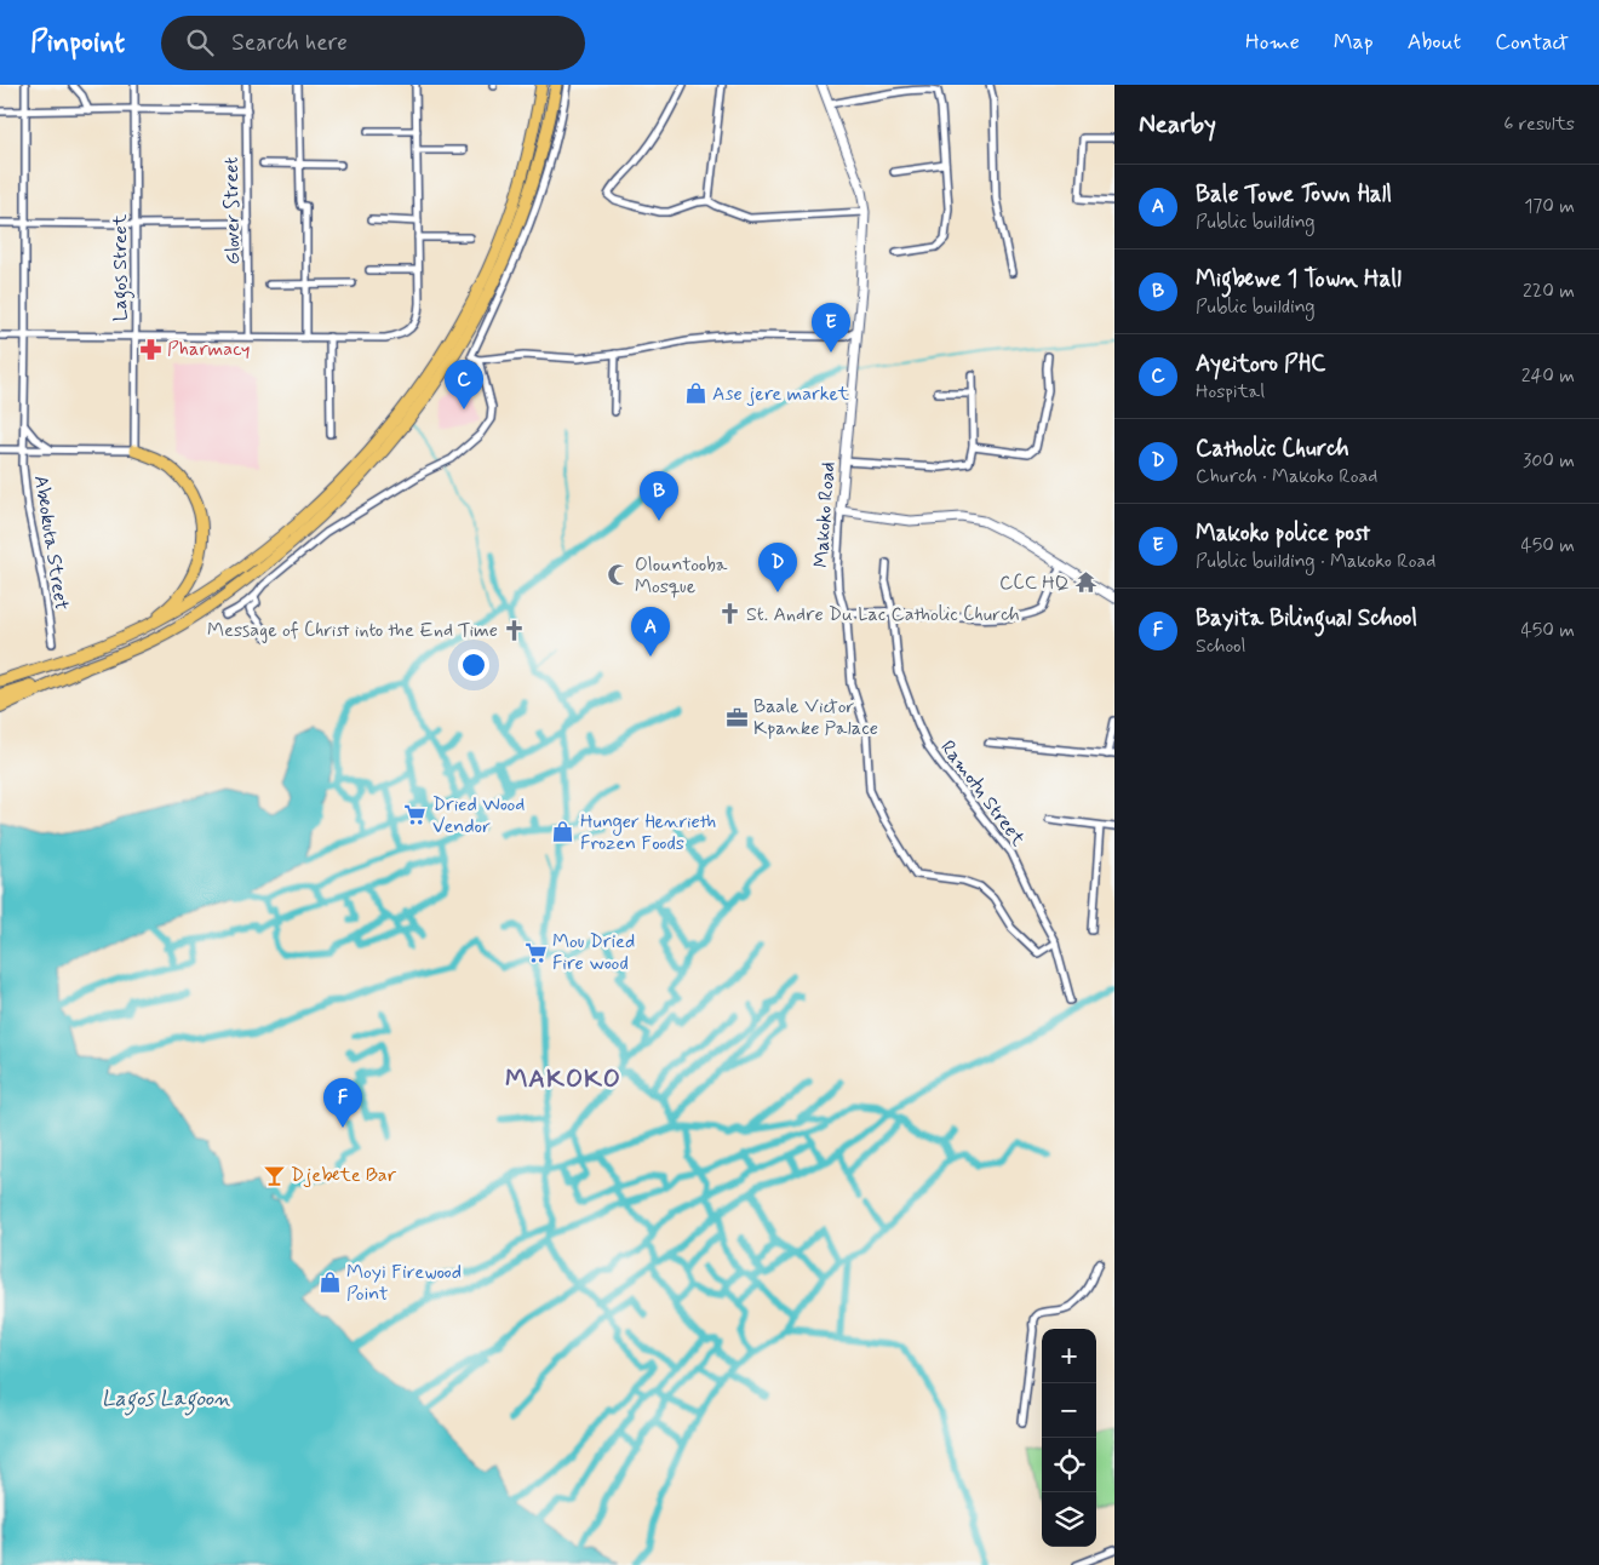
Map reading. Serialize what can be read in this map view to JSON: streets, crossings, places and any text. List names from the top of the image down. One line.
{"streets":{"street":["Glover Street","Lagos Street","Makoko Road","Abeokuta Street","Ramotu Street"]},"crossings":[["Makoko Road","Ramotu Street"]],"districts":["MAKOKO"],"water":["Lagos Lagoon"],"places":{"pharmacy":["Pharmacy"],"shop":["Ase jere market","Hunger Henrieth Frozen Foods","Moyi Firewood Point"],"mosque":["Olountooba Mosque"],"temple":["CCC HQ"],"church":["St. Andre Du Lac Catholic Church","Message of Christ into the End Time"],"office":["Baale Victor Kpanke Palace"],"supermarket":["Dried Wood Vendor","Mou Dried Fire wood"],"bar":["Djebete Bar"]},"page":{"header":"Pinpoint","search":"Search here","nav":["Home","Map","About","Contact"],"heading":["Nearby","6 results"],"list":[{"mark":"A","name":"Bale Towe Town Hall","note":"Public building","value":"170 m"},{"mark":"B","name":"Migbewe 1 Town Hall","note":"Public building","value":"220 m"},{"mark":"C","name":"Ayeitoro PHC","note":"Hospital","value":"240 m"},{"mark":"D","name":"Catholic Church","note":"Church · Makoko Road","value":"300 m"},{"mark":"E","name":"Makoko police post","note":"Public building · Makoko Road","value":"450 m"},{"mark":"F","name":"Bayita Bilingual School","note":"School","value":"450 m"}],"pins":["E","C","B","D","A","F"],"map_buttons":["+","−"]}}
